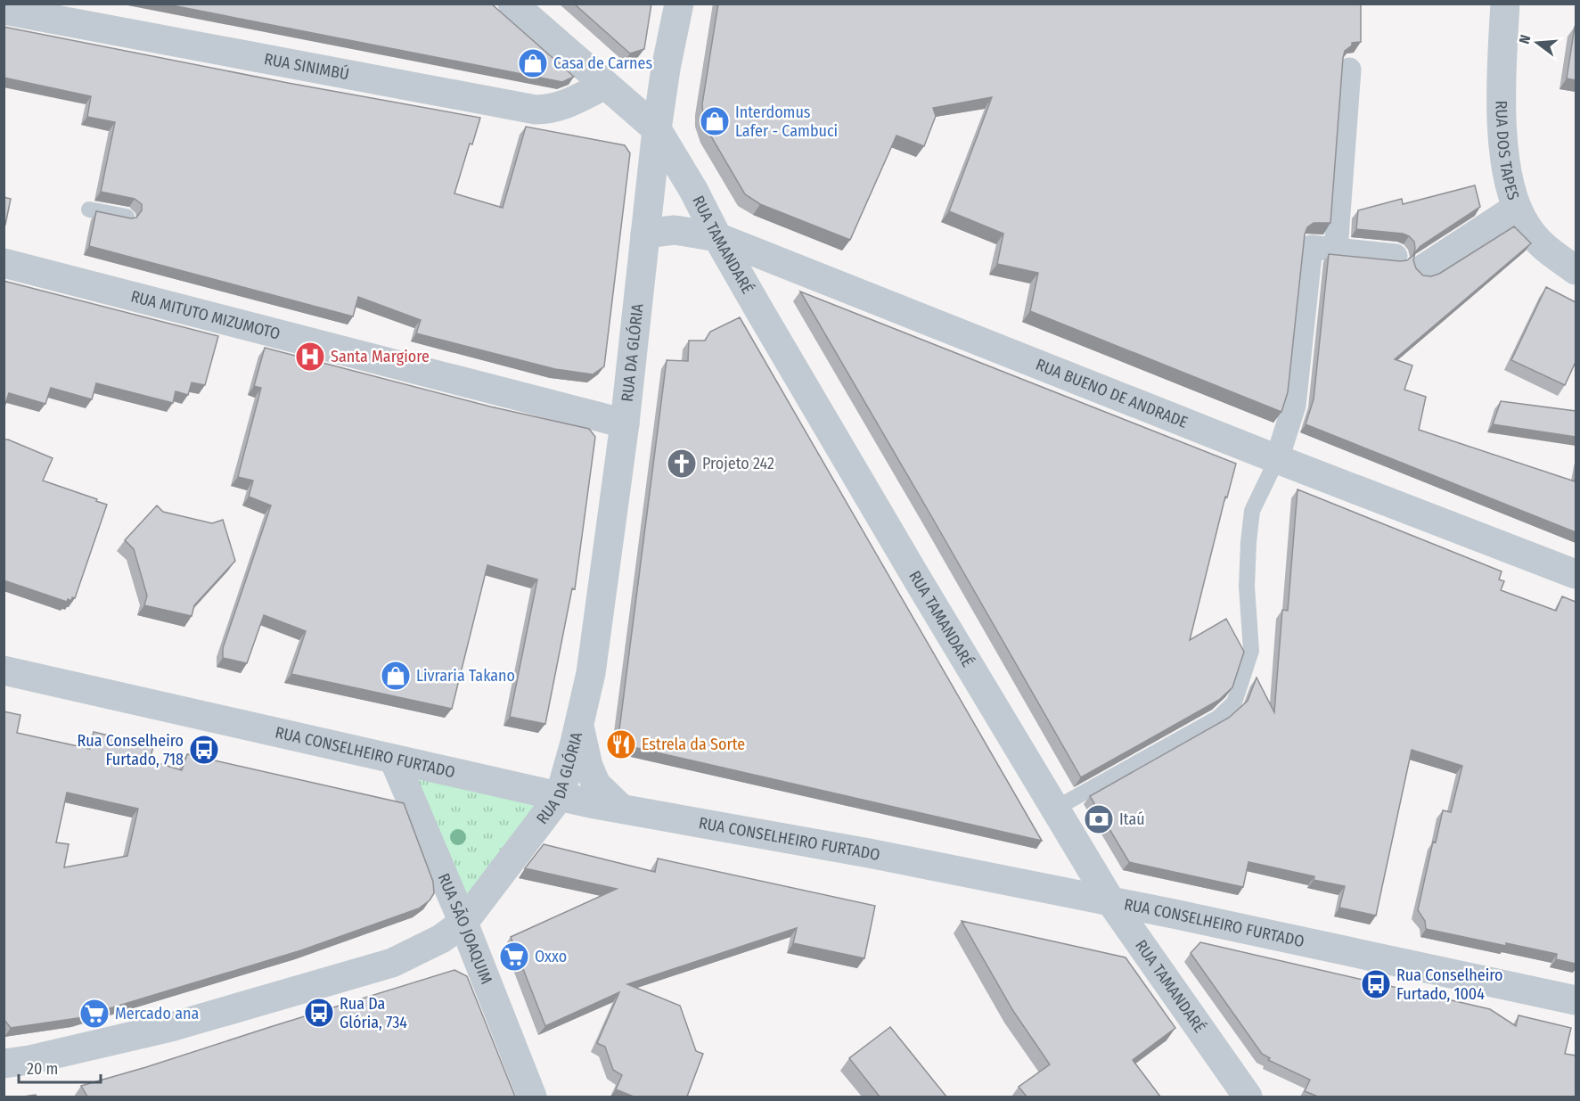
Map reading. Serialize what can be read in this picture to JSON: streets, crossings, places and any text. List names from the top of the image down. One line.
{"streets":{"street":["RUA SINIMBÚ","RUA DOS TAPES","RUA TAMANDARÉ","RUA MITUTO MIZUMOTO","RUA DA GLÓRIA","RUA BUENO DE ANDRADE","RUA CONSELHEIRO FURTADO","RUA SÃO JOAQUIM"]},"crossings":[["RUA SINIMBÚ","RUA TAMANDARÉ"],["RUA SINIMBÚ","RUA DA GLÓRIA"],["RUA TAMANDARÉ","RUA DA GLÓRIA"],["RUA TAMANDARÉ","RUA BUENO DE ANDRADE"],["RUA TAMANDARÉ","RUA CONSELHEIRO FURTADO"],["RUA MITUTO MIZUMOTO","RUA DA GLÓRIA"],["RUA DA GLÓRIA","RUA BUENO DE ANDRADE"],["RUA DA GLÓRIA","RUA CONSELHEIRO FURTADO"],["RUA DA GLÓRIA","RUA SÃO JOAQUIM"],["RUA CONSELHEIRO FURTADO","RUA SÃO JOAQUIM"]],"places":{"shop":["Casa de Carnes","Interdomus Lafer - Cambuci","Livraria Takano"],"hospital":["Santa Margiore"],"church":["Projeto 242"],"restaurant":["Estrela da Sorte"],"bus stop":["Rua Conselheiro Furtado, 718","Rua Conselheiro Furtado, 1004","Rua Da Glória, 734"],"bank":["Itaú"],"supermarket":["Oxxo","Mercado ana"]},"scale_bar":"20 m","north":"left"}
